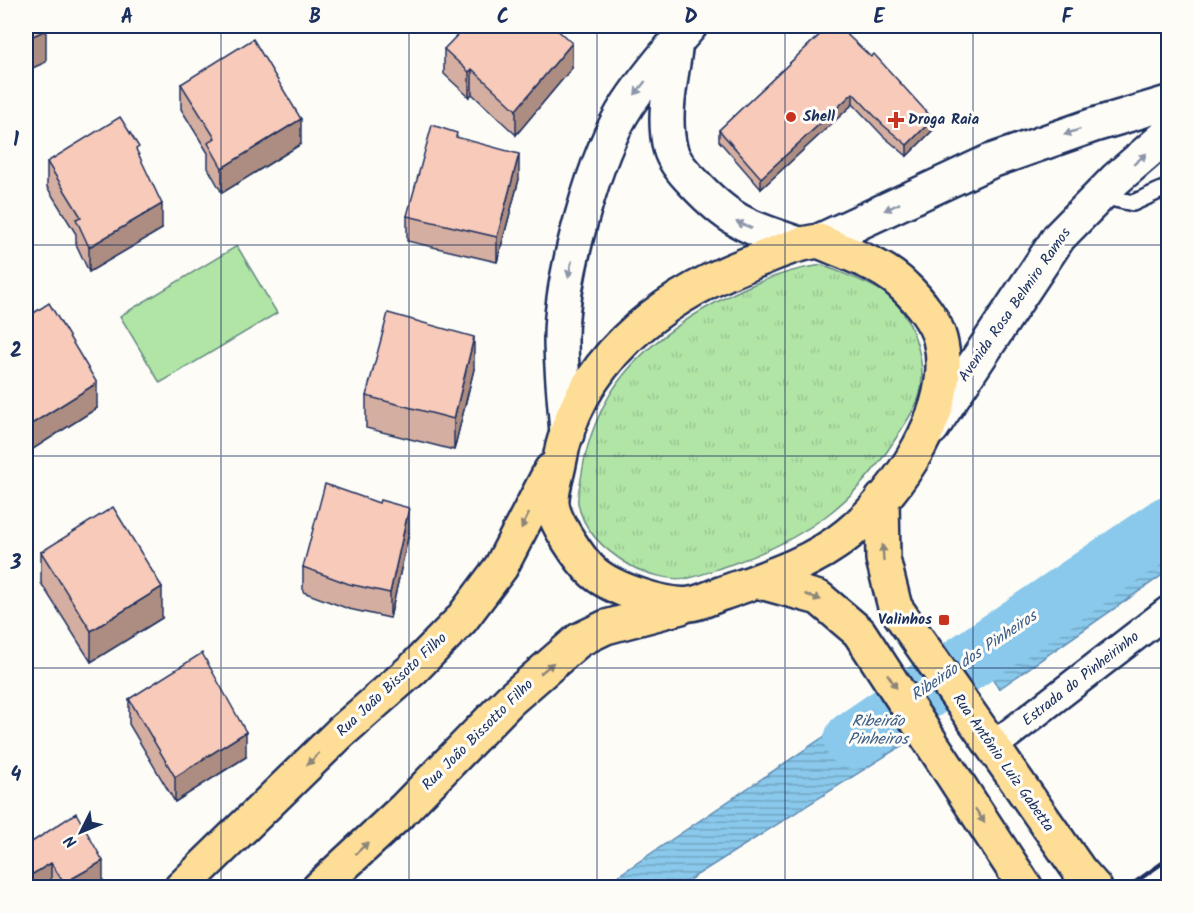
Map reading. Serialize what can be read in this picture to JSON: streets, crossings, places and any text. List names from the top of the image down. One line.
{"streets":{"main road":["Avenida Rosa Belmiro Ramos","Rua João Bissoto Filho","Rua João Bissotto Filho","Rua Antônio Luiz Gabetta"],"street":["Estrada do Pinheirinho"]},"crossings":[["Avenida Rosa Belmiro Ramos","Rua João Bissoto Filho"],["Estrada do Pinheirinho","Rua Antônio Luiz Gabetta"],["Rua João Bissoto Filho","Rua João Bissotto Filho"],["Rua João Bissoto Filho","Rua Antônio Luiz Gabetta"]],"one_way":["Rua João Bissotto Filho"],"water":["Ribeirão dos Pinheiros","Ribeirão Pinheiros"],"places":{"other":["Shell"],"health":["Droga Raia"],"transit":["Valinhos"]},"north":"bottom left","grid":{"columns":["A","B","C","D","E","F"],"rows":["1","2","3","4"]}}
